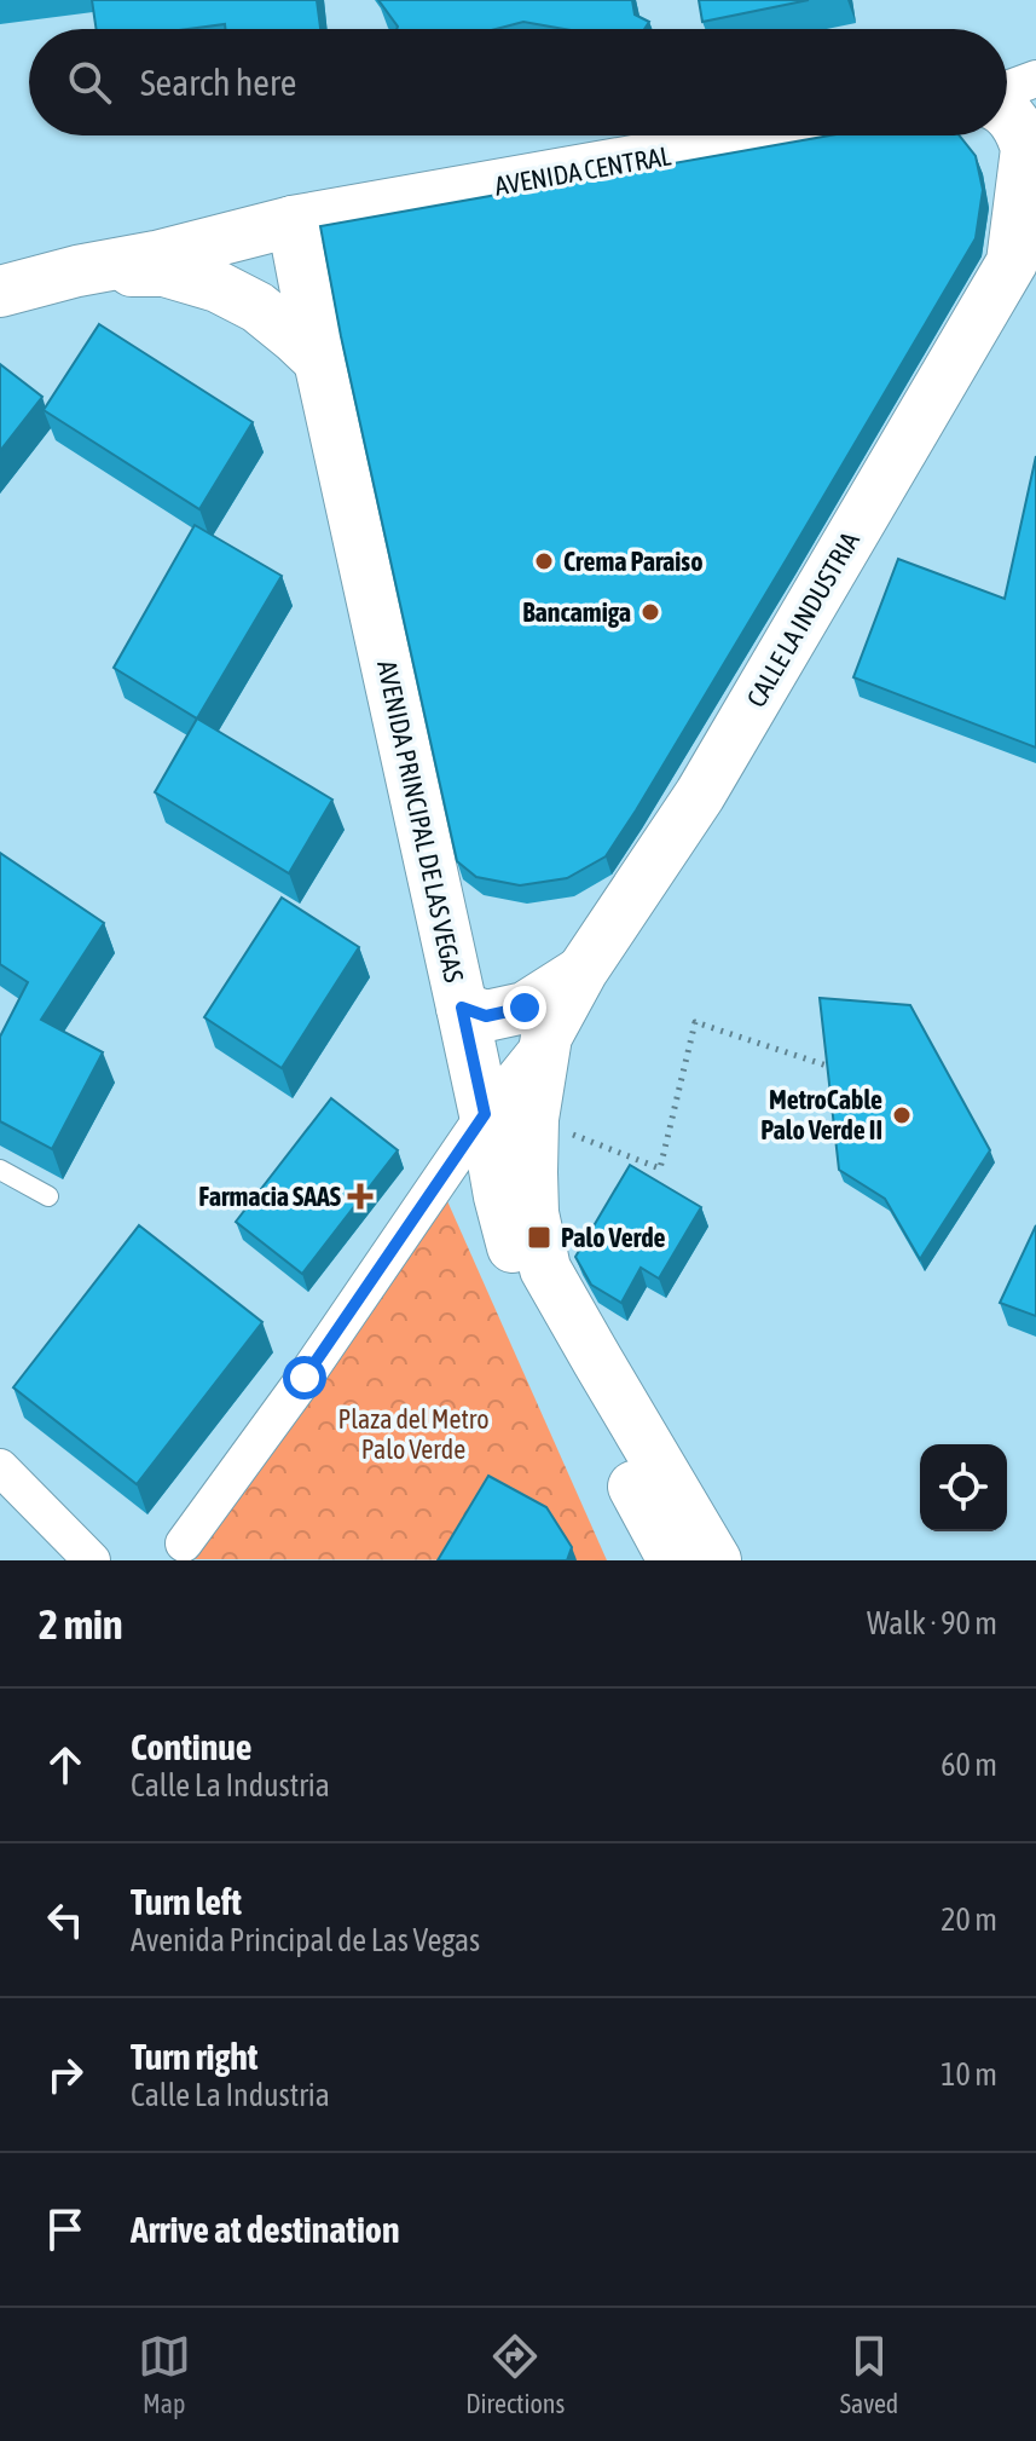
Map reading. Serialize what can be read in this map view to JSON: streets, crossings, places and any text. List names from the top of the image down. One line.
{"streets":{"street":["AVENIDA CENTRAL","CALLE LA INDUSTRIA","AVENIDA PRINCIPAL DE LAS VEGAS"]},"crossings":[["AVENIDA CENTRAL","AVENIDA PRINCIPAL DE LAS VEGAS"],["CALLE LA INDUSTRIA","AVENIDA PRINCIPAL DE LAS VEGAS"]],"parks":["Plaza del Metro Palo Verde"],"places":{"other":["Crema Paraiso","Bancamiga","MetroCable Palo Verde II"],"health":["Farmacia SAAS"],"transit":["Palo Verde"]},"page":{"search":"Search here","heading":["2 min","Walk · 90 m"],"list":[["Continue","Calle La Industria","60 m"],["Turn left","Avenida Principal de Las Vegas","20 m"],["Turn right","Calle La Industria","10 m"],"Arrive at destination"],"nav":["Map","Directions","Saved"]}}
